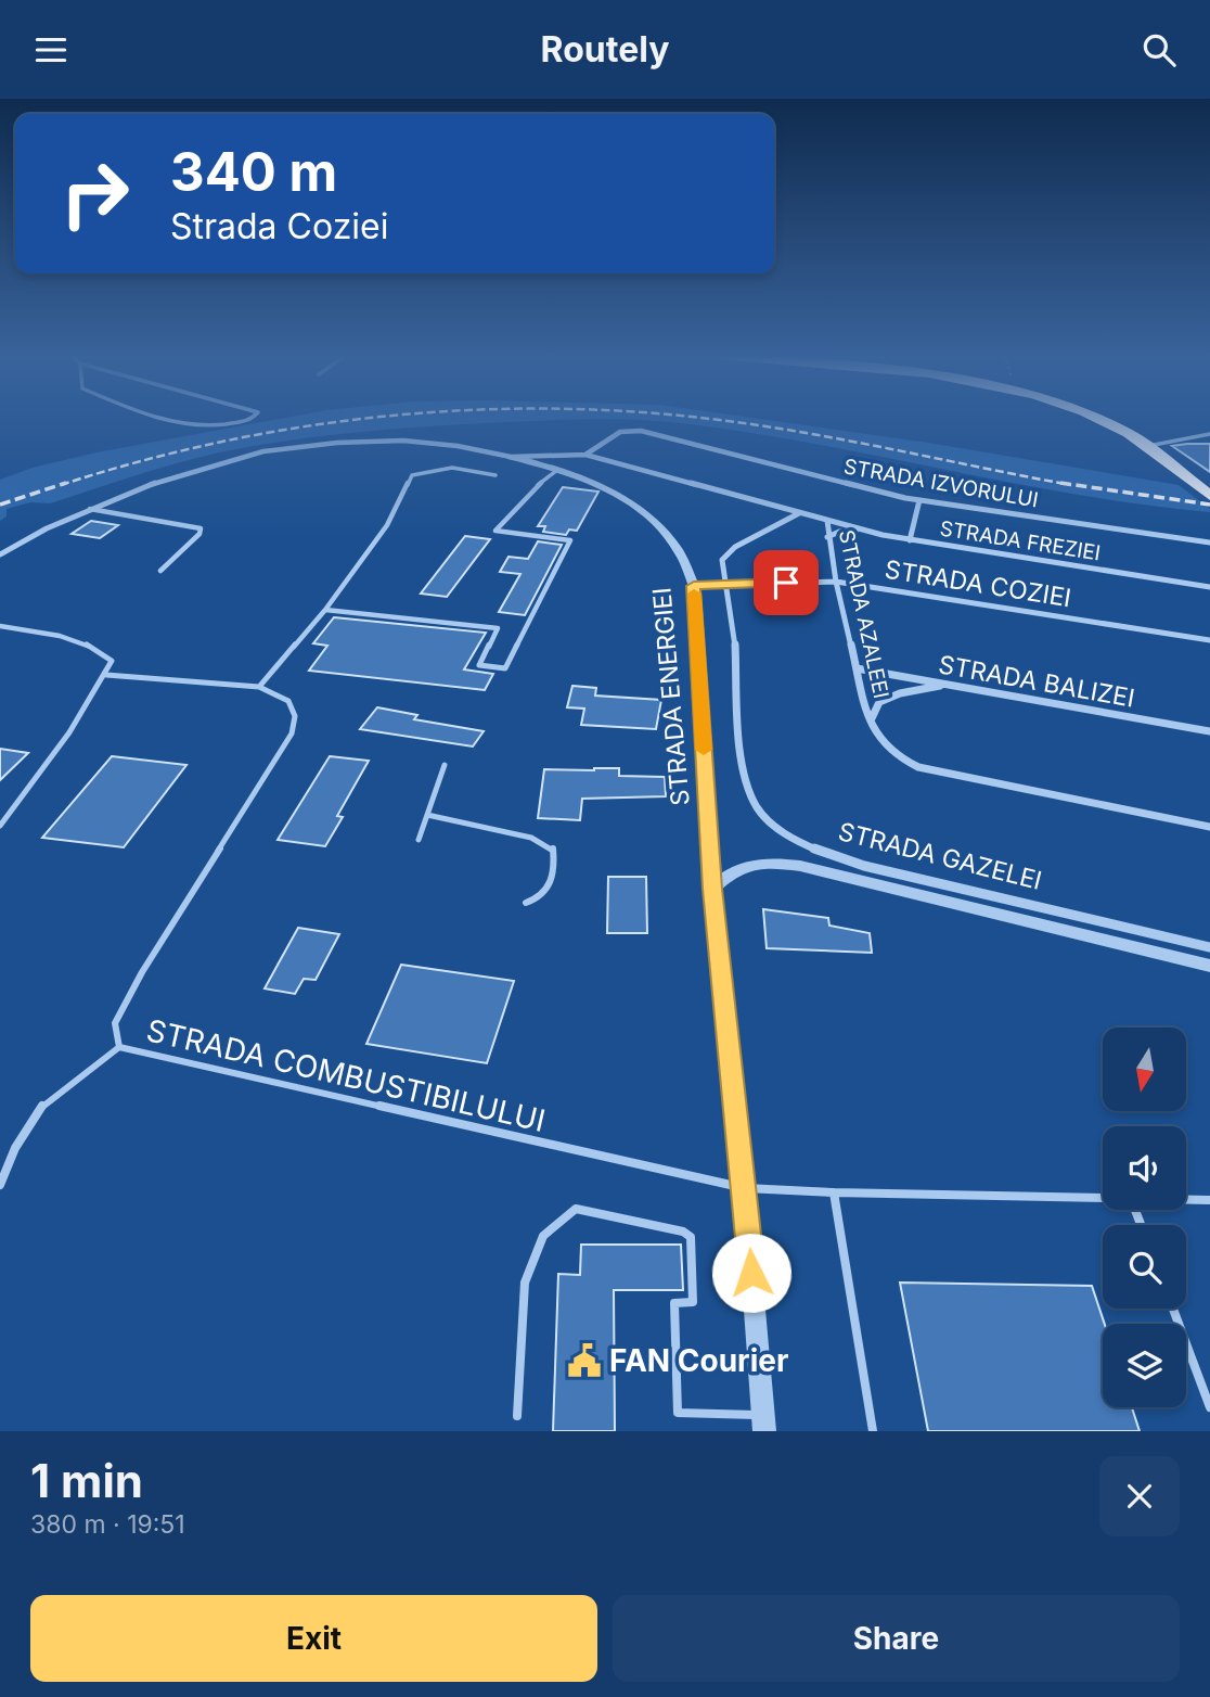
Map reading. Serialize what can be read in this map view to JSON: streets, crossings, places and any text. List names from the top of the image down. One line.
{"streets":{"street":["STRADA IZVORULUI","STRADA FREZIEI","STRADA COZIEI","STRADA AZALEEI","STRADA BALIZEI","STRADA ENERGIEI","STRADA GAZELEI"],"lane":["STRADA COMBUSTIBILULUI"]},"crossings":[["STRADA IZVORULUI","STRADA AZALEEI"],["STRADA FREZIEI","STRADA AZALEEI"],["STRADA COZIEI","STRADA AZALEEI"],["STRADA COZIEI","STRADA ENERGIEI"],["STRADA COZIEI","STRADA GAZELEI"],["STRADA AZALEEI","STRADA BALIZEI"],["STRADA AZALEEI","STRADA ENERGIEI"],["STRADA AZALEEI","STRADA GAZELEI"],["STRADA ENERGIEI","STRADA GAZELEI"],["STRADA ENERGIEI","STRADA COMBUSTIBILULUI"]],"places":{"public building":["FAN Courier"]},"north":"bottom","page":{"header":"Routely","turn":["340 m","Strada Coziei"],"heading":["1 min","380 m · 19:51"],"buttons":["Exit","Share"]}}
